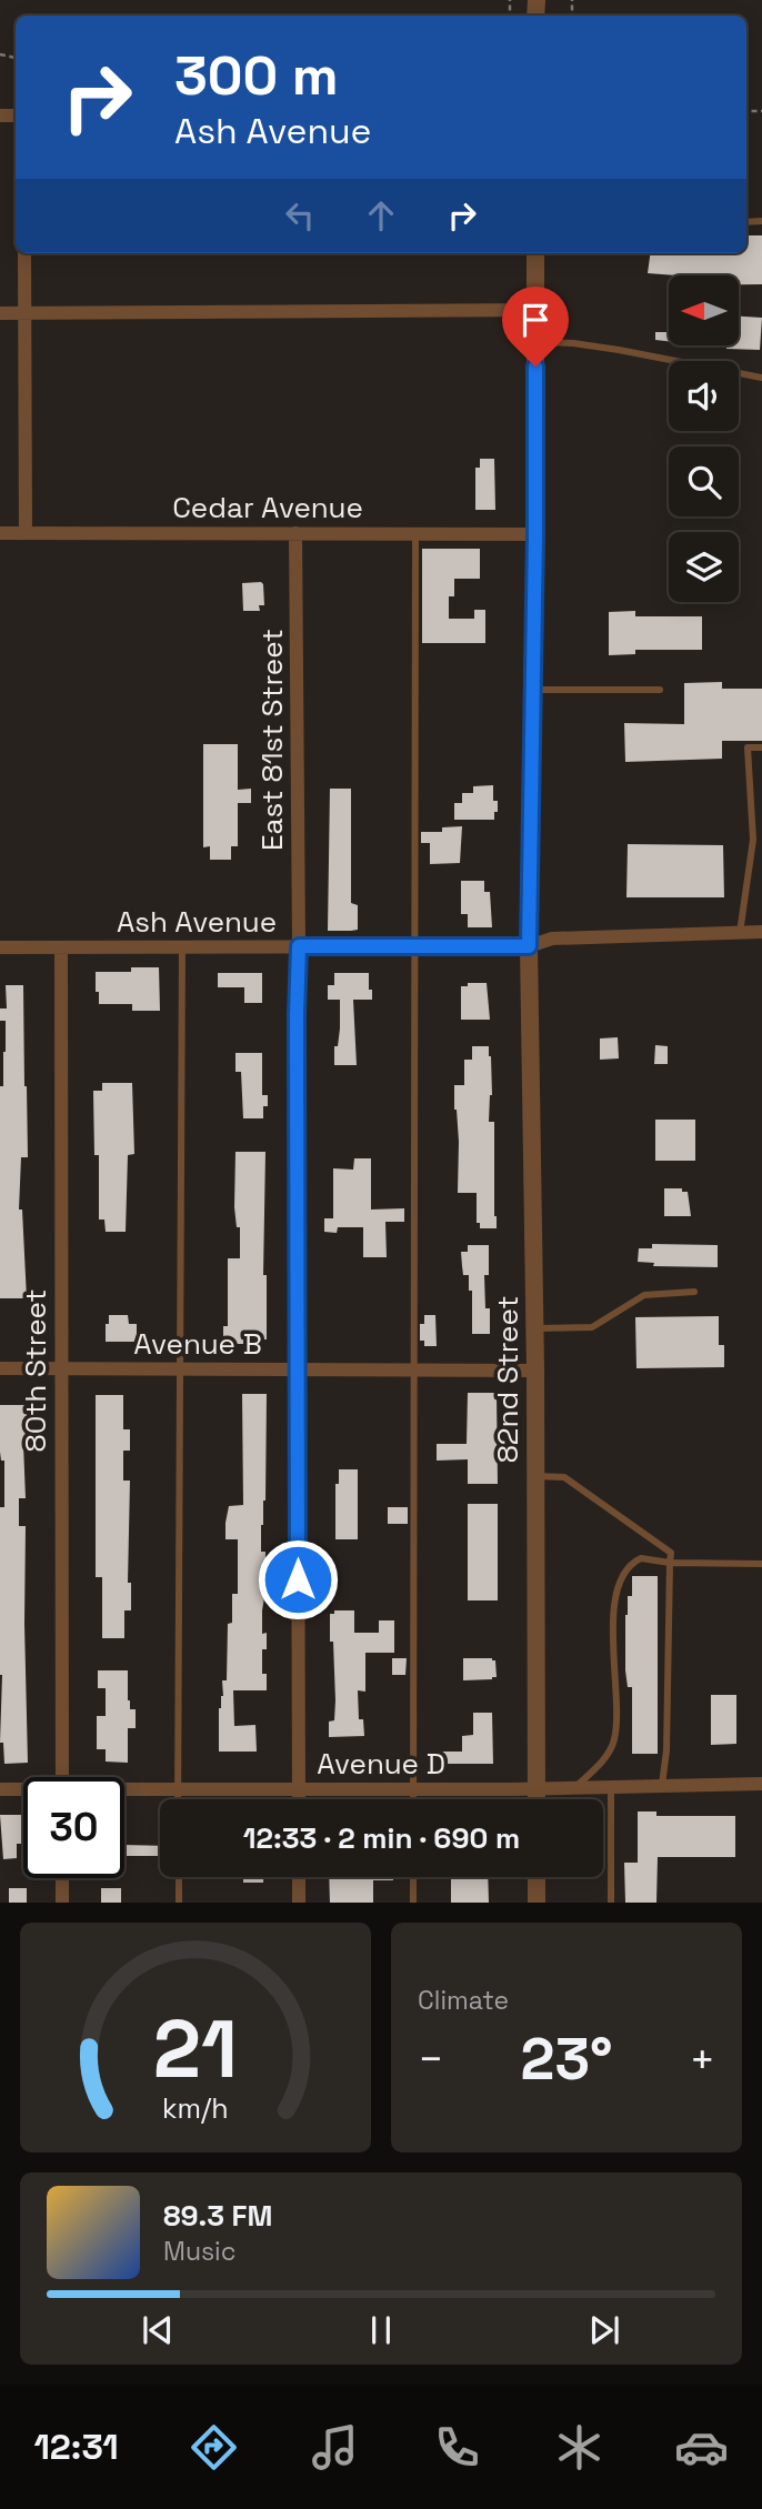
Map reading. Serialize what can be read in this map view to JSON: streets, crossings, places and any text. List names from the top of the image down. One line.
{"streets":{"street":["Cedar Avenue","East 81st Street","Ash Avenue","Avenue B","80th Street","82nd Street","Avenue D"]},"crossings":[["Cedar Avenue","East 81st Street"],["Cedar Avenue","82nd Street"],["East 81st Street","Ash Avenue"],["East 81st Street","Avenue B"],["East 81st Street","Avenue D"],["Ash Avenue","80th Street"],["Ash Avenue","82nd Street"],["Avenue B","80th Street"],["Avenue B","82nd Street"],["82nd Street","Avenue D"]],"north":"left","page":{"turn":["300 m","Ash Avenue"],"limit":"30","trip":"12:33 · 2 min · 690 m","tile":"Climate","heat":["−","23°","+"],"song":["89.3 FM","Music"],"tabs":"12:31","gauge":["21","km/h"]}}
